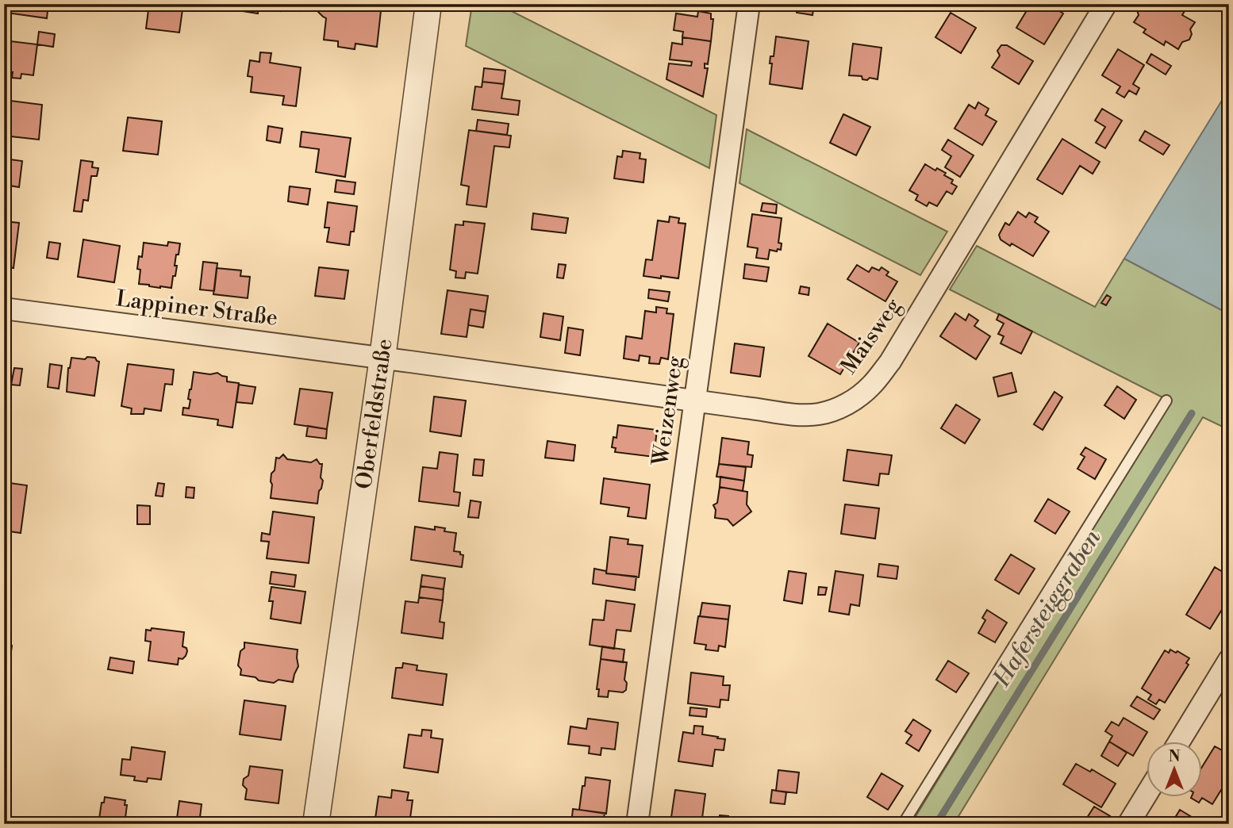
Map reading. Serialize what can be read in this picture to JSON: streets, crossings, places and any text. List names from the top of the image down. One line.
{"streets":{"street":["Lappiner Straße","Maisweg","Weizenweg","Oberfeldstraße"]},"crossings":[["Lappiner Straße","Maisweg"],["Lappiner Straße","Oberfeldstraße"],["Maisweg","Weizenweg"],["Maisweg","Oberfeldstraße"]],"water":["Hafersteiggraben"],"north":"top"}
